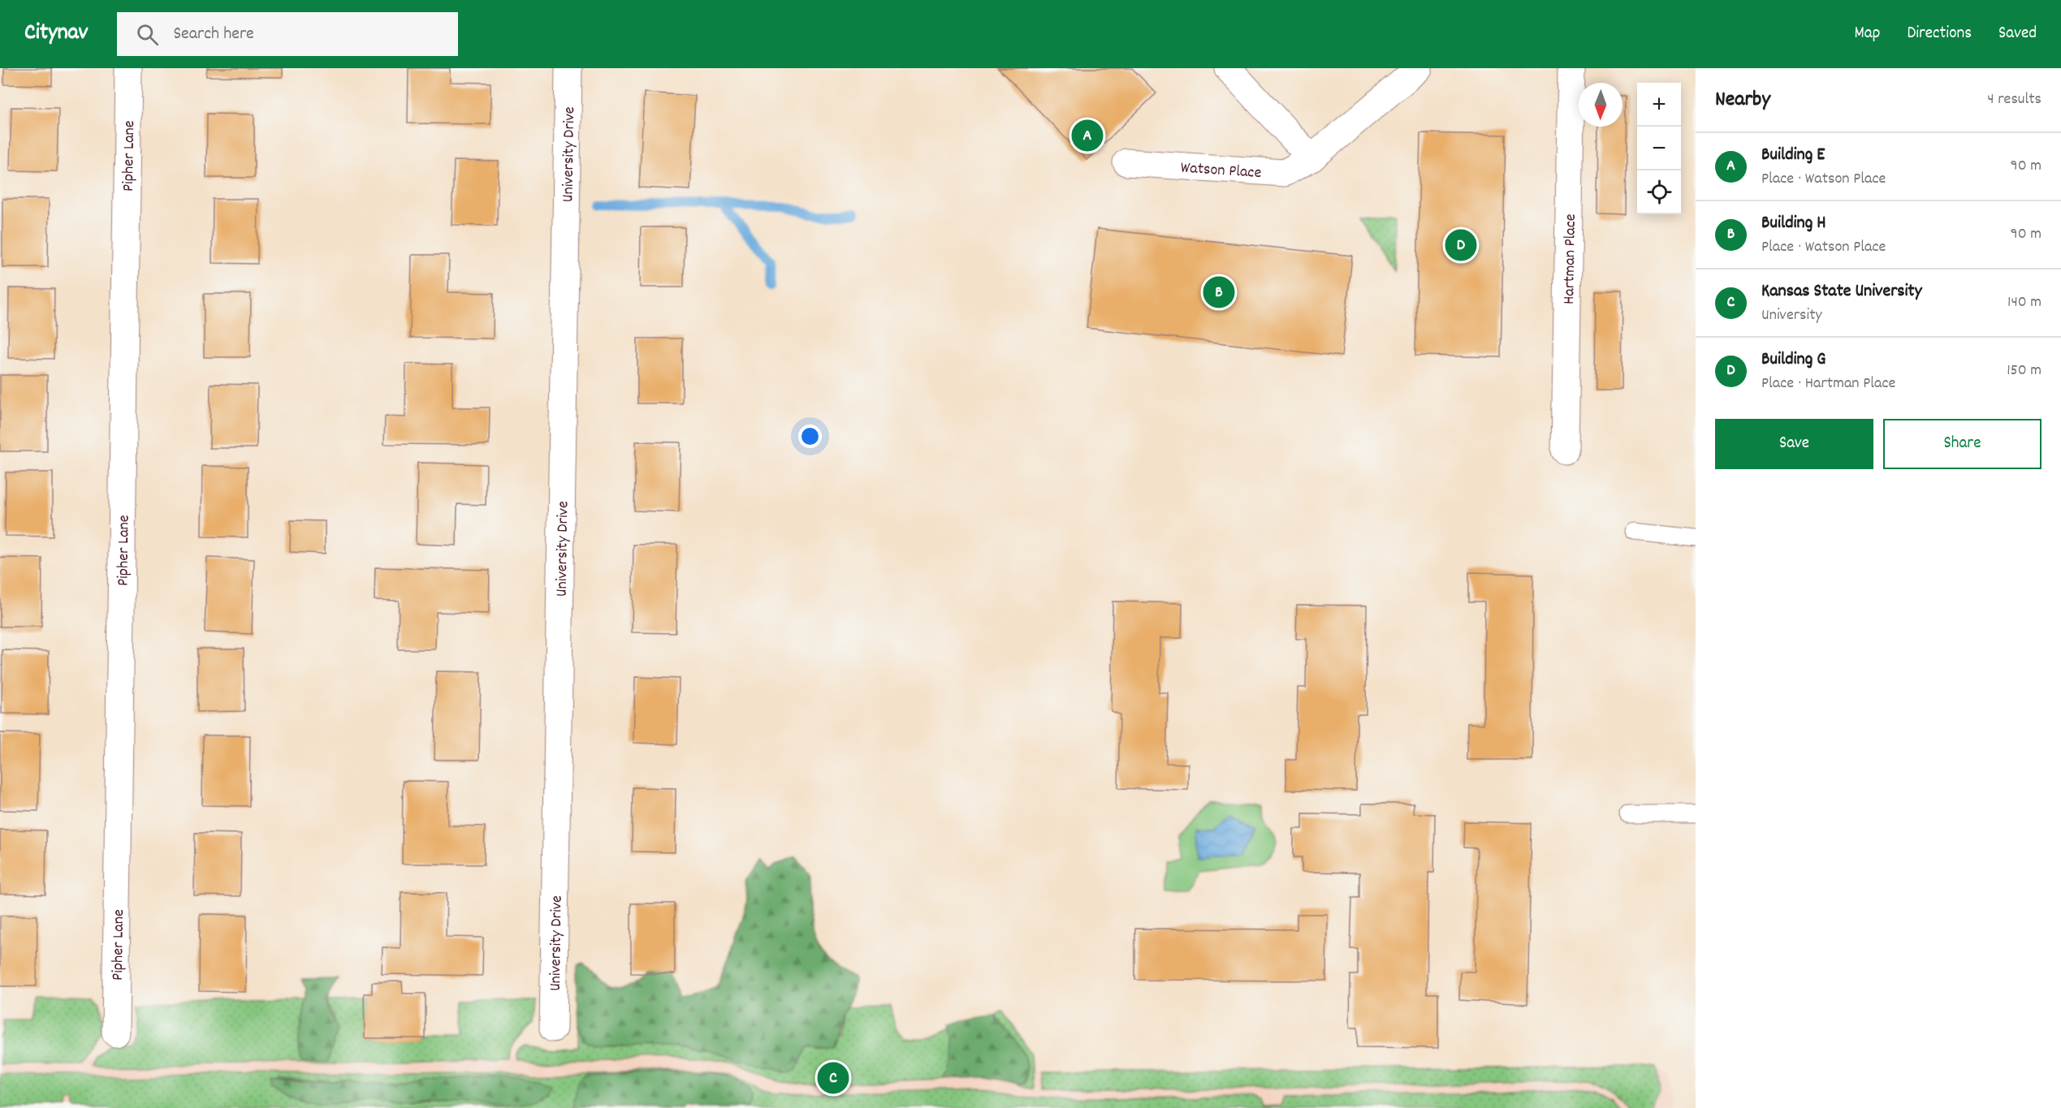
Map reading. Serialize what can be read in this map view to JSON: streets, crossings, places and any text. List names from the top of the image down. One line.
{"streets":{"street":["University Drive","Pipher Lane","Watson Place","Hartman Place"]},"north":"bottom","page":{"header":"Citynav","search":"Search here","nav":["Map","Directions","Saved"],"heading":["Nearby","4 results"],"map_buttons":["+","−"],"pins":["A","D","B","C"],"list":[{"mark":"A","name":"Building E","note":"Place · Watson Place","value":"90 m"},{"mark":"B","name":"Building H","note":"Place · Watson Place","value":"90 m"},{"mark":"C","name":"Kansas State University","note":"University","value":"140 m"},{"mark":"D","name":"Building G","note":"Place · Hartman Place","value":"150 m"}],"buttons":["Save","Share"]}}
